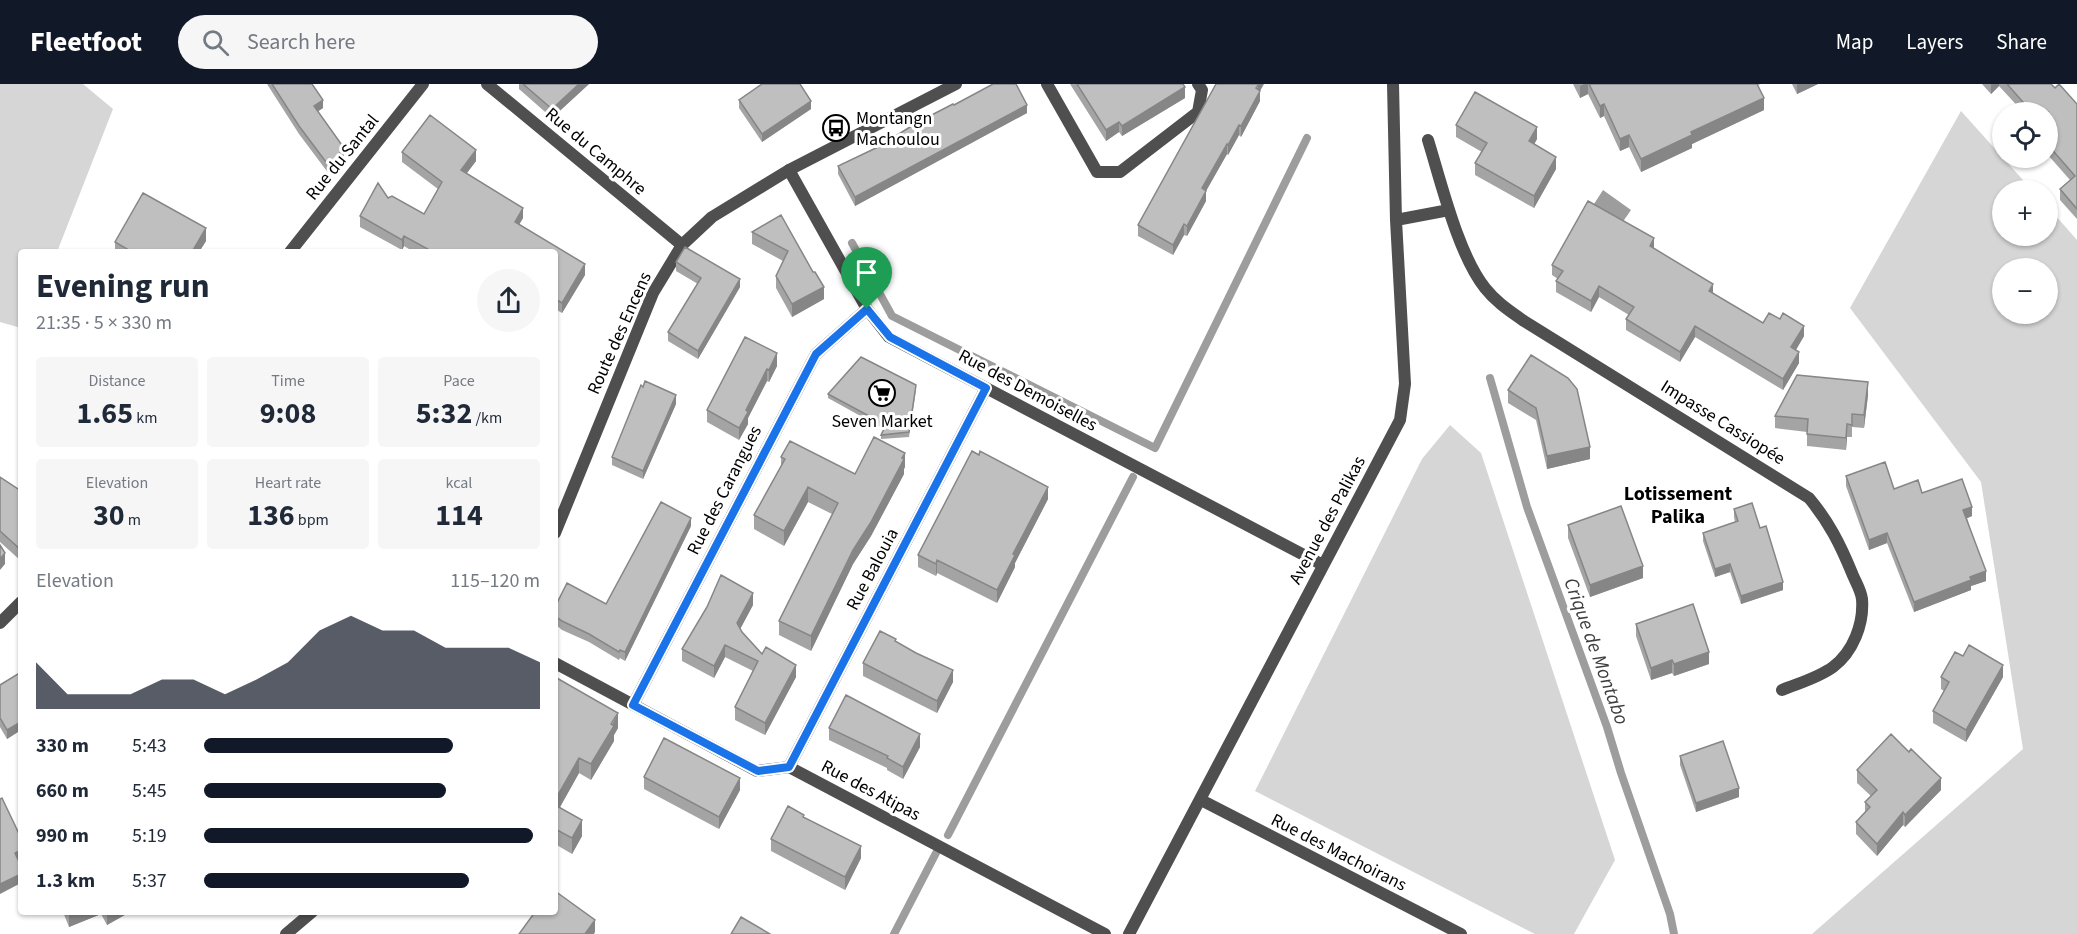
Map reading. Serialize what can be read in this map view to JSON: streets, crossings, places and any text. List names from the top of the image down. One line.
{"streets":{"street":["Rue du Camphre","Rue du Santal","Route des Encens","Rue des Demoiselles","Impasse Cassiopée","Rue des Carangues","Avenue des Palikas","Rue Balouia","Rue des Atipas","Rue des Machoirans"]},"crossings":[["Rue du Camphre","Route des Encens"],["Route des Encens","Rue des Demoiselles"],["Rue des Demoiselles","Rue des Carangues"],["Rue des Demoiselles","Avenue des Palikas"],["Rue des Demoiselles","Rue Balouia"],["Avenue des Palikas","Rue des Machoirans"],["Rue Balouia","Rue des Atipas"]],"districts":["Lotissement Palika"],"water":["Crique de Montabo"],"places":{"bus stop":["Montangn Machoulou"],"supermarket":["Seven Market"]},"page":{"header":"Fleetfoot","search":"Search here","nav":["Map","Layers","Share"],"map_buttons":["+","−"],"heading":["Evening run","21:35 · 5 × 330 m"],"stats":[["Distance","1.65 km"],["Time","9:08"],["Pace","5:32 /km"],["Elevation","30 m"],["Heart rate","136 bpm"],["kcal","114"]],"chart":["Elevation","115–120 m"],"list":[{"name":"330 m","note":"5:43"},{"name":"660 m","note":"5:45"},{"name":"990 m","note":"5:19"},{"name":"1.3 km","note":"5:37"}]}}
